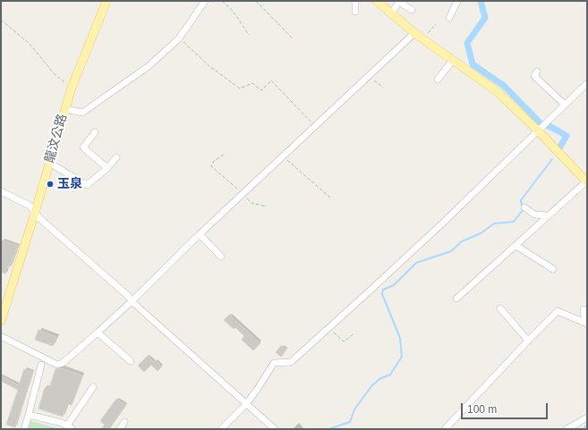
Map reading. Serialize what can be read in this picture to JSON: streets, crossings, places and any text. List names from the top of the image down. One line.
{"streets":{"main road":["龍汶公路"]},"places":["玉泉"],"scale_bar":"100 m"}
